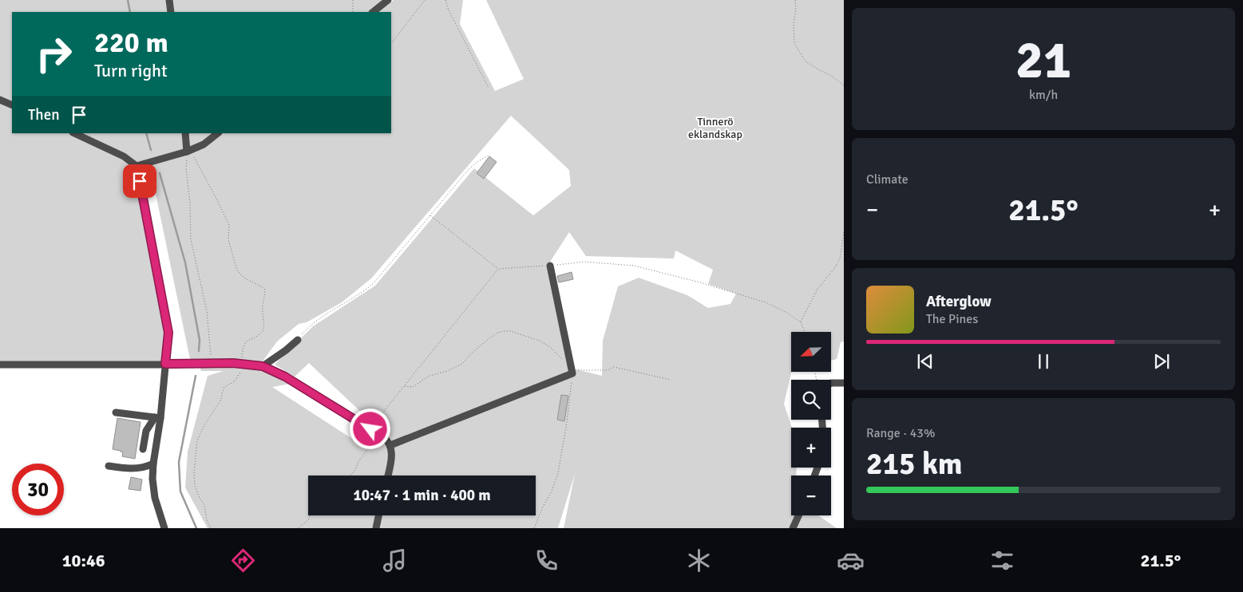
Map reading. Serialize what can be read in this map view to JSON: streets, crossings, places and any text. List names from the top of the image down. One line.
{"parks":["Tinnerö eklandskap"],"north":"bottom left","page":{"tile":[["21","km/h"],"Climate",["Range · 43%","215 km"]],"turn":["220 m","Turn right"],"then":"Then","heat":["−","21.5°","+"],"song":["Afterglow","The Pines"],"map_buttons":["+","−"],"limit":"30","trip":"10:47 · 1 min · 400 m","tabs":["10:46","21.5°"]}}
